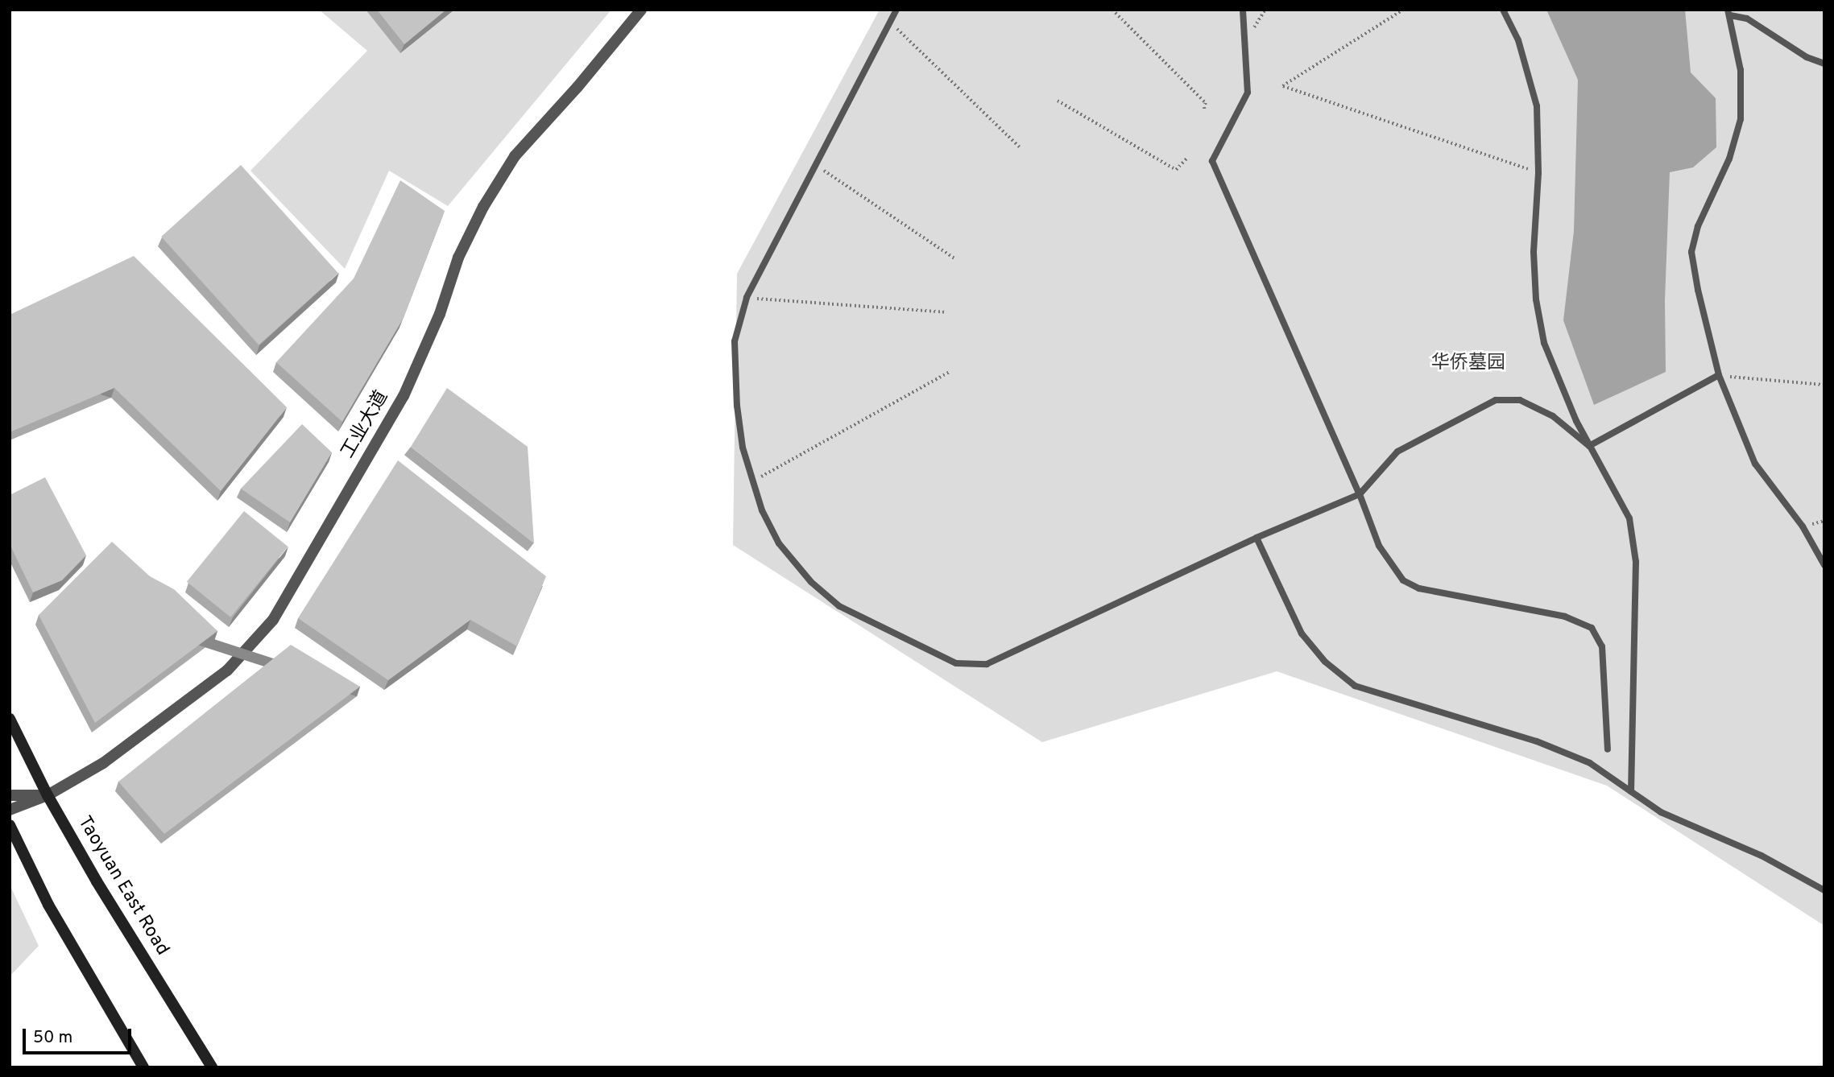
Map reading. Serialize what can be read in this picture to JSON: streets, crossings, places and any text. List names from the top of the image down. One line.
{"streets":{"main road":["Taoyuan East Road"],"street":["工业大道"]},"crossings":[["工业大道","Taoyuan East Road"]],"parks":["华侨墓园"],"scale_bar":"50 m"}
